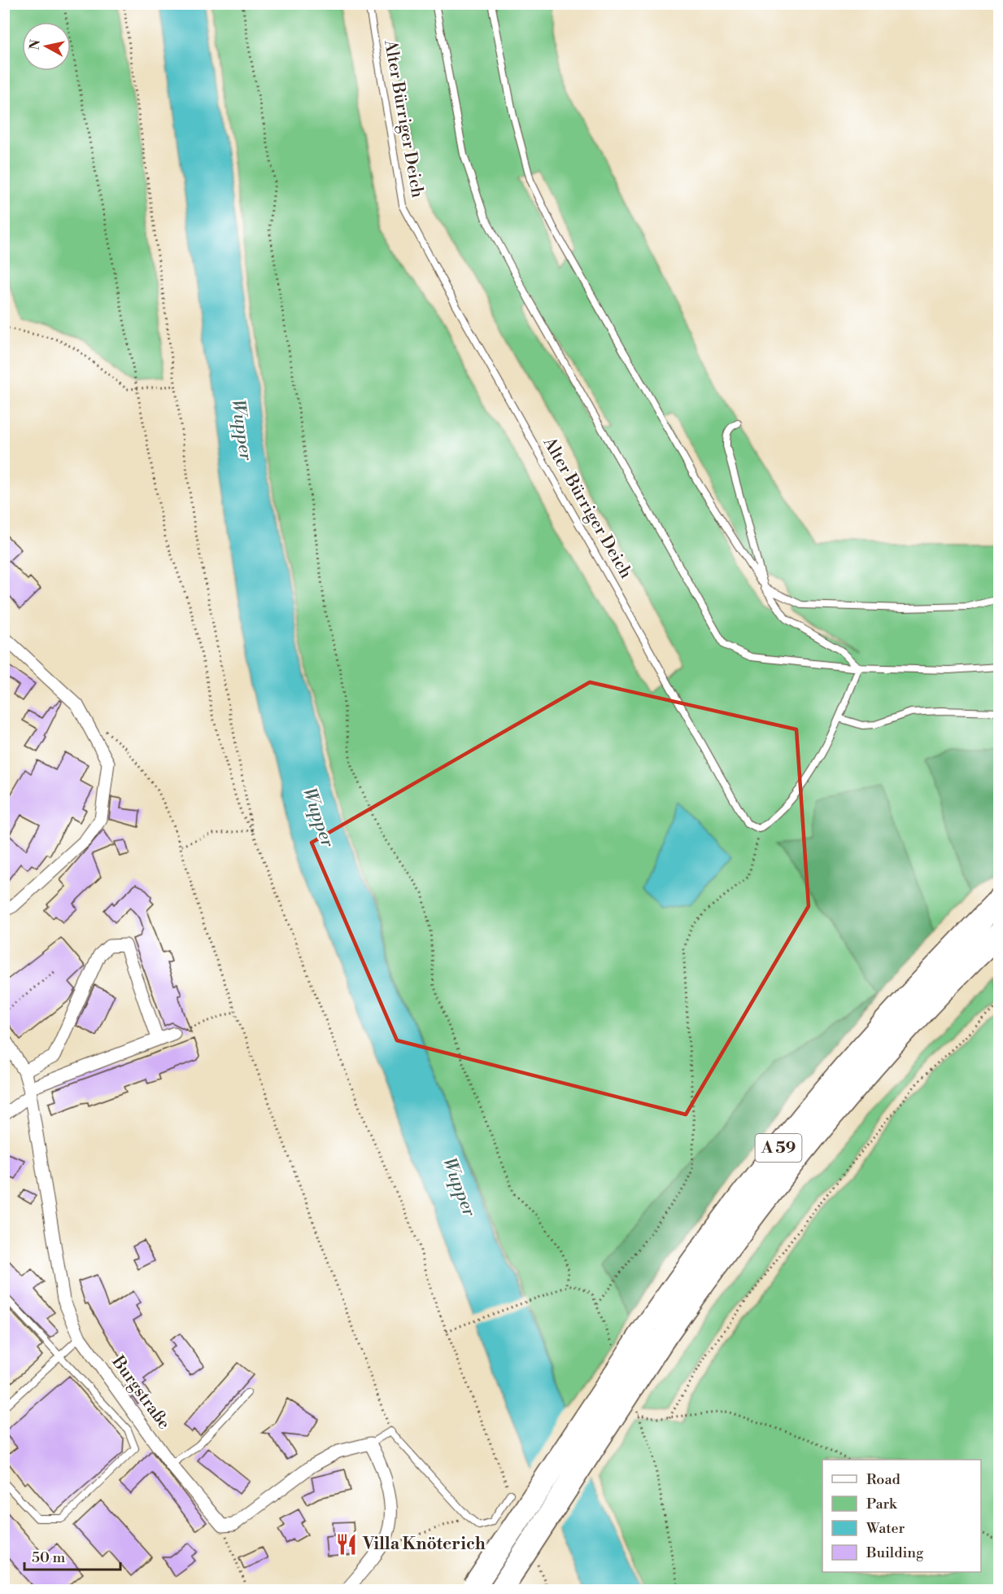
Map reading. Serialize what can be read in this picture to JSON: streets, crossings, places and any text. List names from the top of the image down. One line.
{"streets":{"highway":["A 59"],"street":["Burgstraße"],"lane":["Alter Bürriger Deich"]},"water":["Wupper"],"places":{"restaurant":["Villa Knöterich"]},"legend":["Road","Park","Water","Building"],"scale_bar":"50 m","north":"left"}
